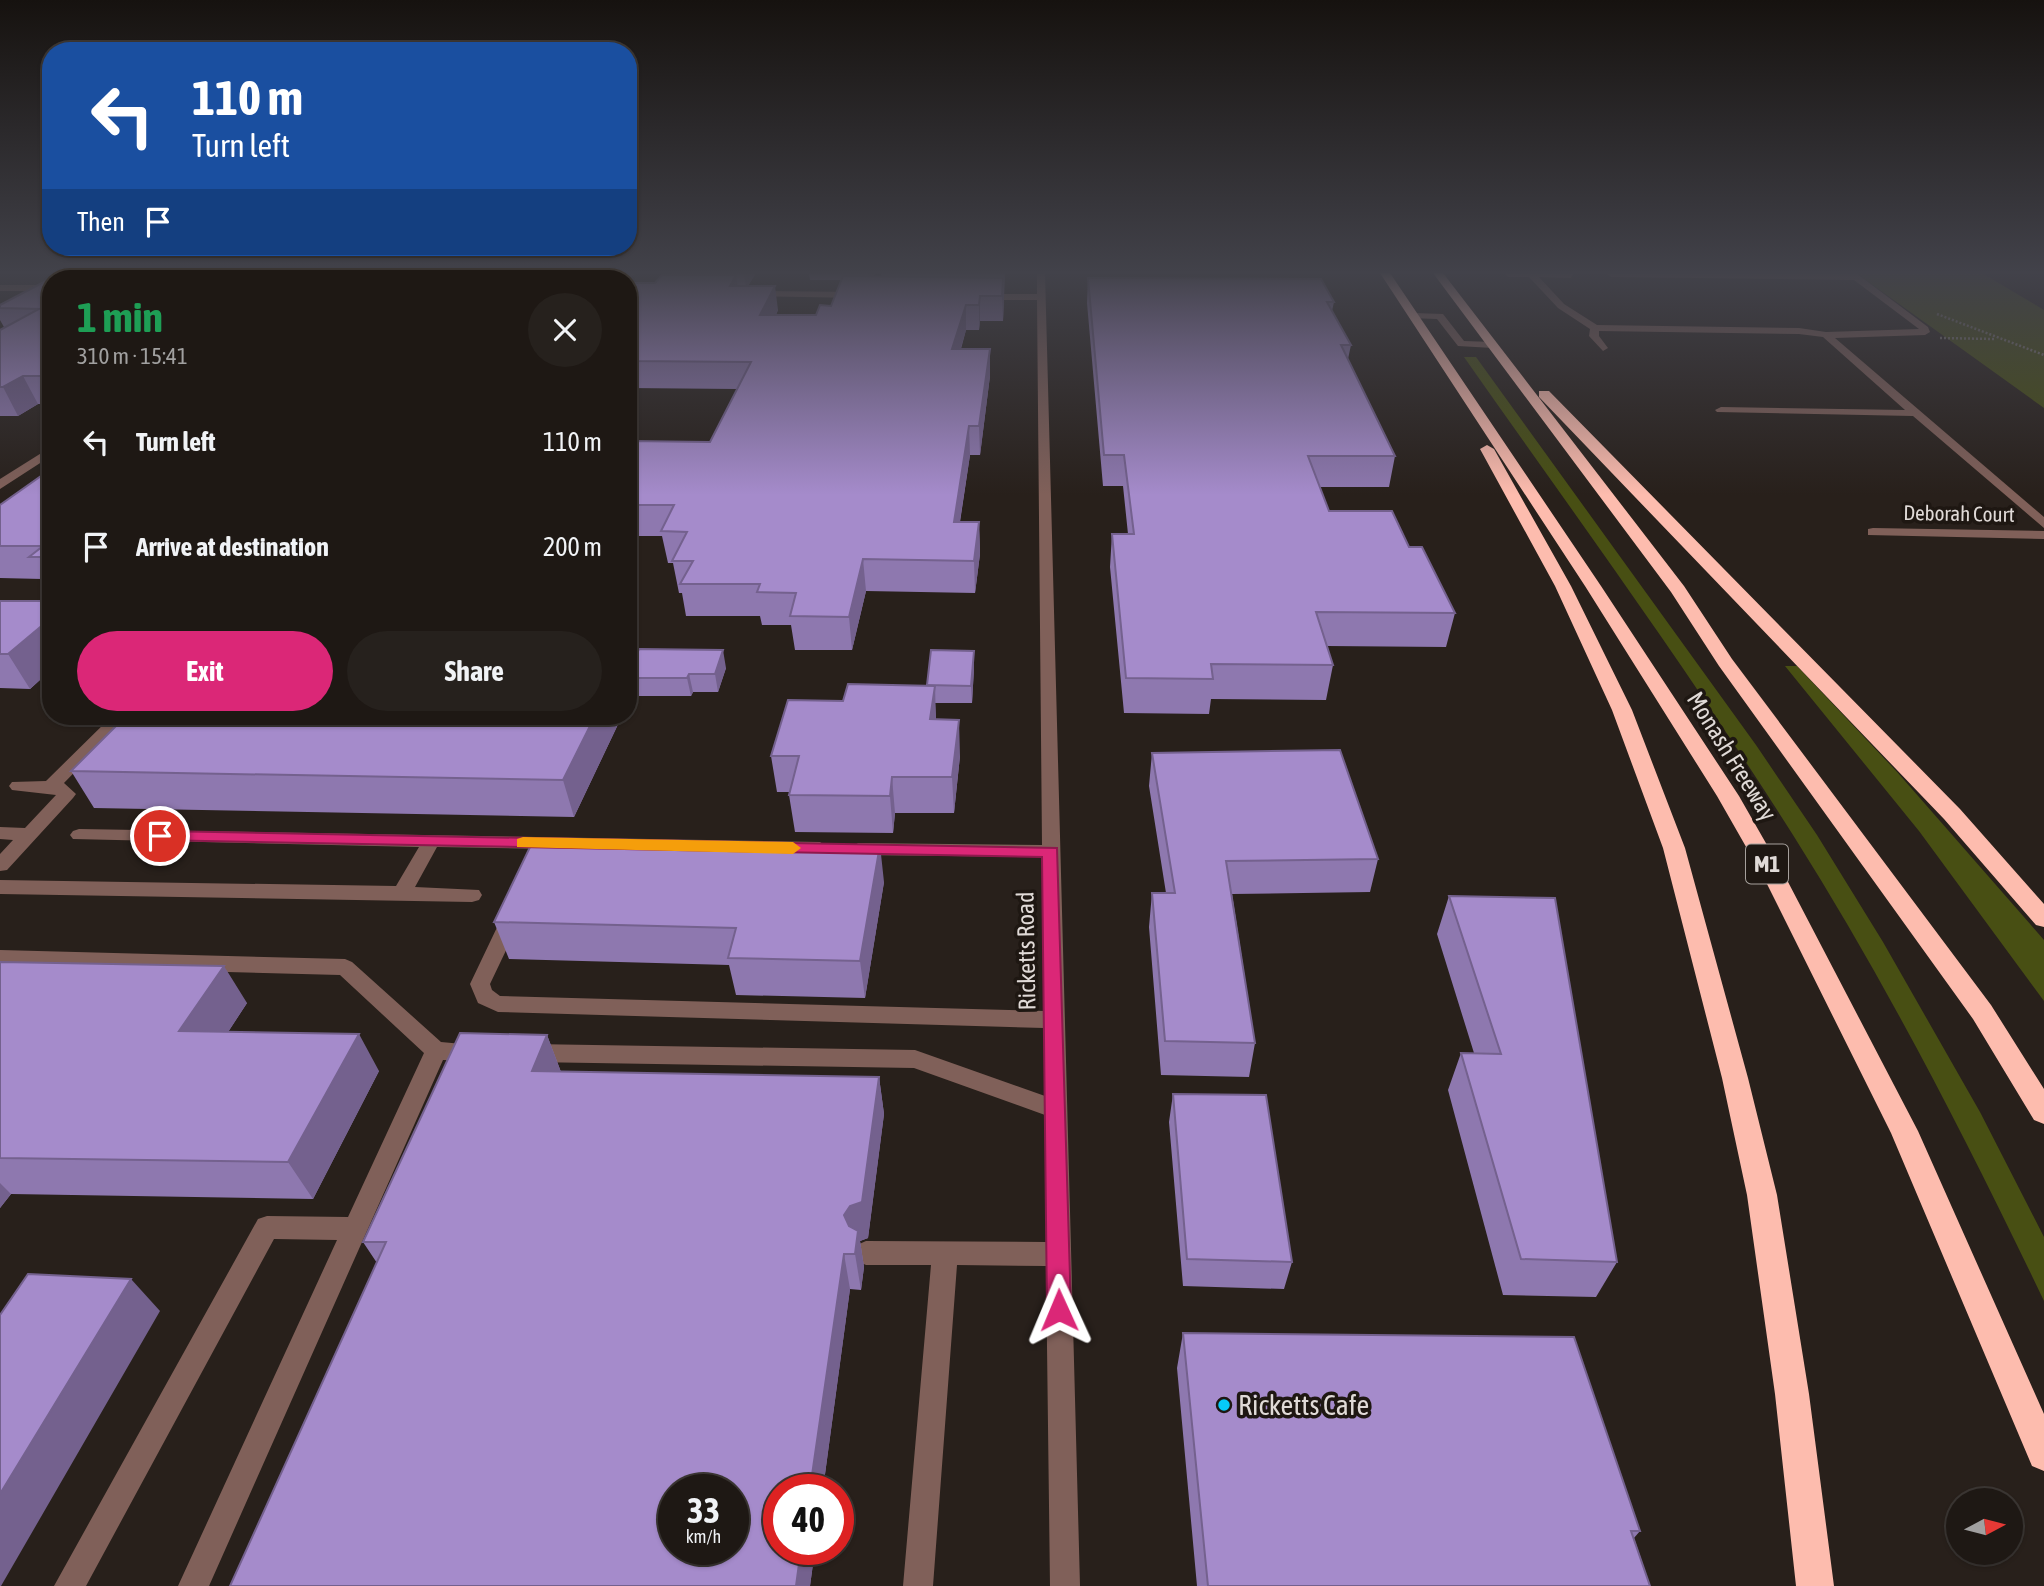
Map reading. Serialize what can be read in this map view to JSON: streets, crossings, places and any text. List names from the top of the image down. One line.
{"streets":{"highway":["Monash Freeway","M1"],"street":["Deborah Court","Ricketts Road"]},"places":["Ricketts Cafe"],"north":"right","page":{"turn":["110 m","Turn left"],"then":"Then","heading":["1 min","310 m · 15:41"],"list":[{"name":"Turn left","value":"110 m"},{"name":"Arrive at destination","value":"200 m"}],"buttons":["Exit","Share"],"speed":"33 km/h","limit":"40"}}
